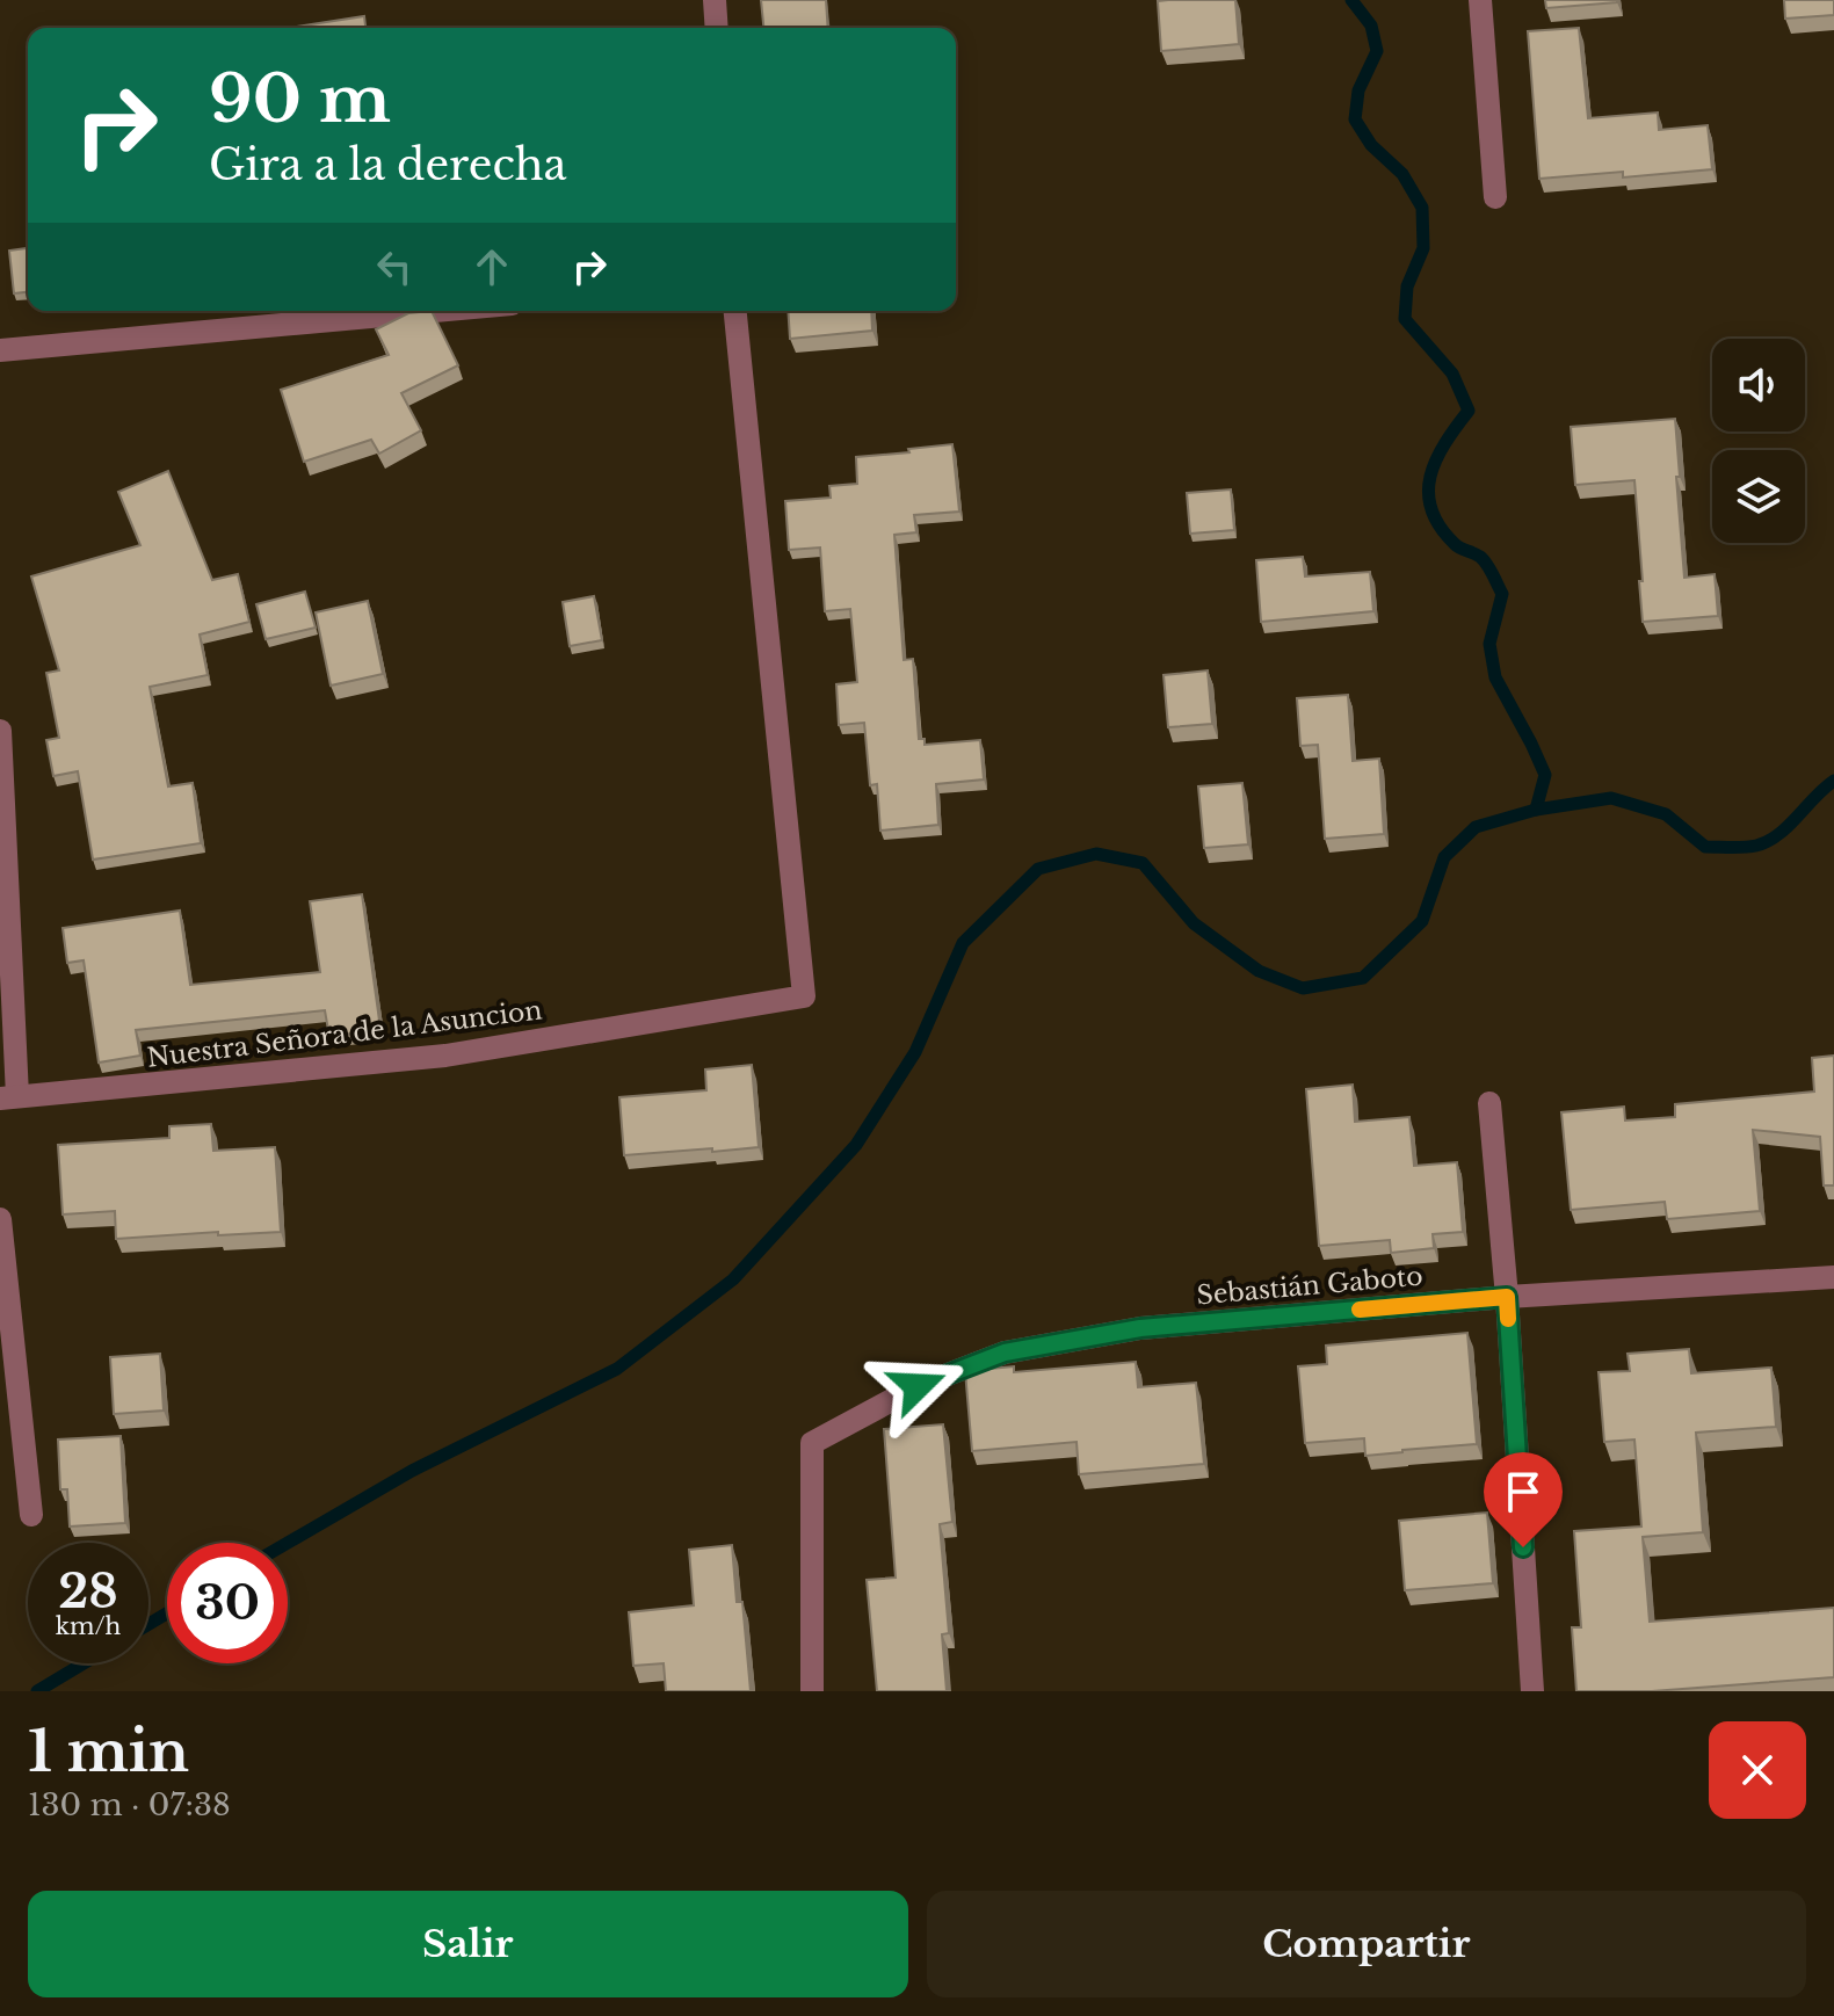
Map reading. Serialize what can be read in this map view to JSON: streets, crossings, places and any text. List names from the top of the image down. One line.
{"streets":{"street":["Nuestra Señora de la Asuncion","Sebastián Gaboto"]},"page":{"turn":["90 m","Gira a la derecha"],"speed":"28 km/h","limit":"30","heading":["1 min","130 m · 07:38"],"buttons":["Salir","Compartir"]}}
